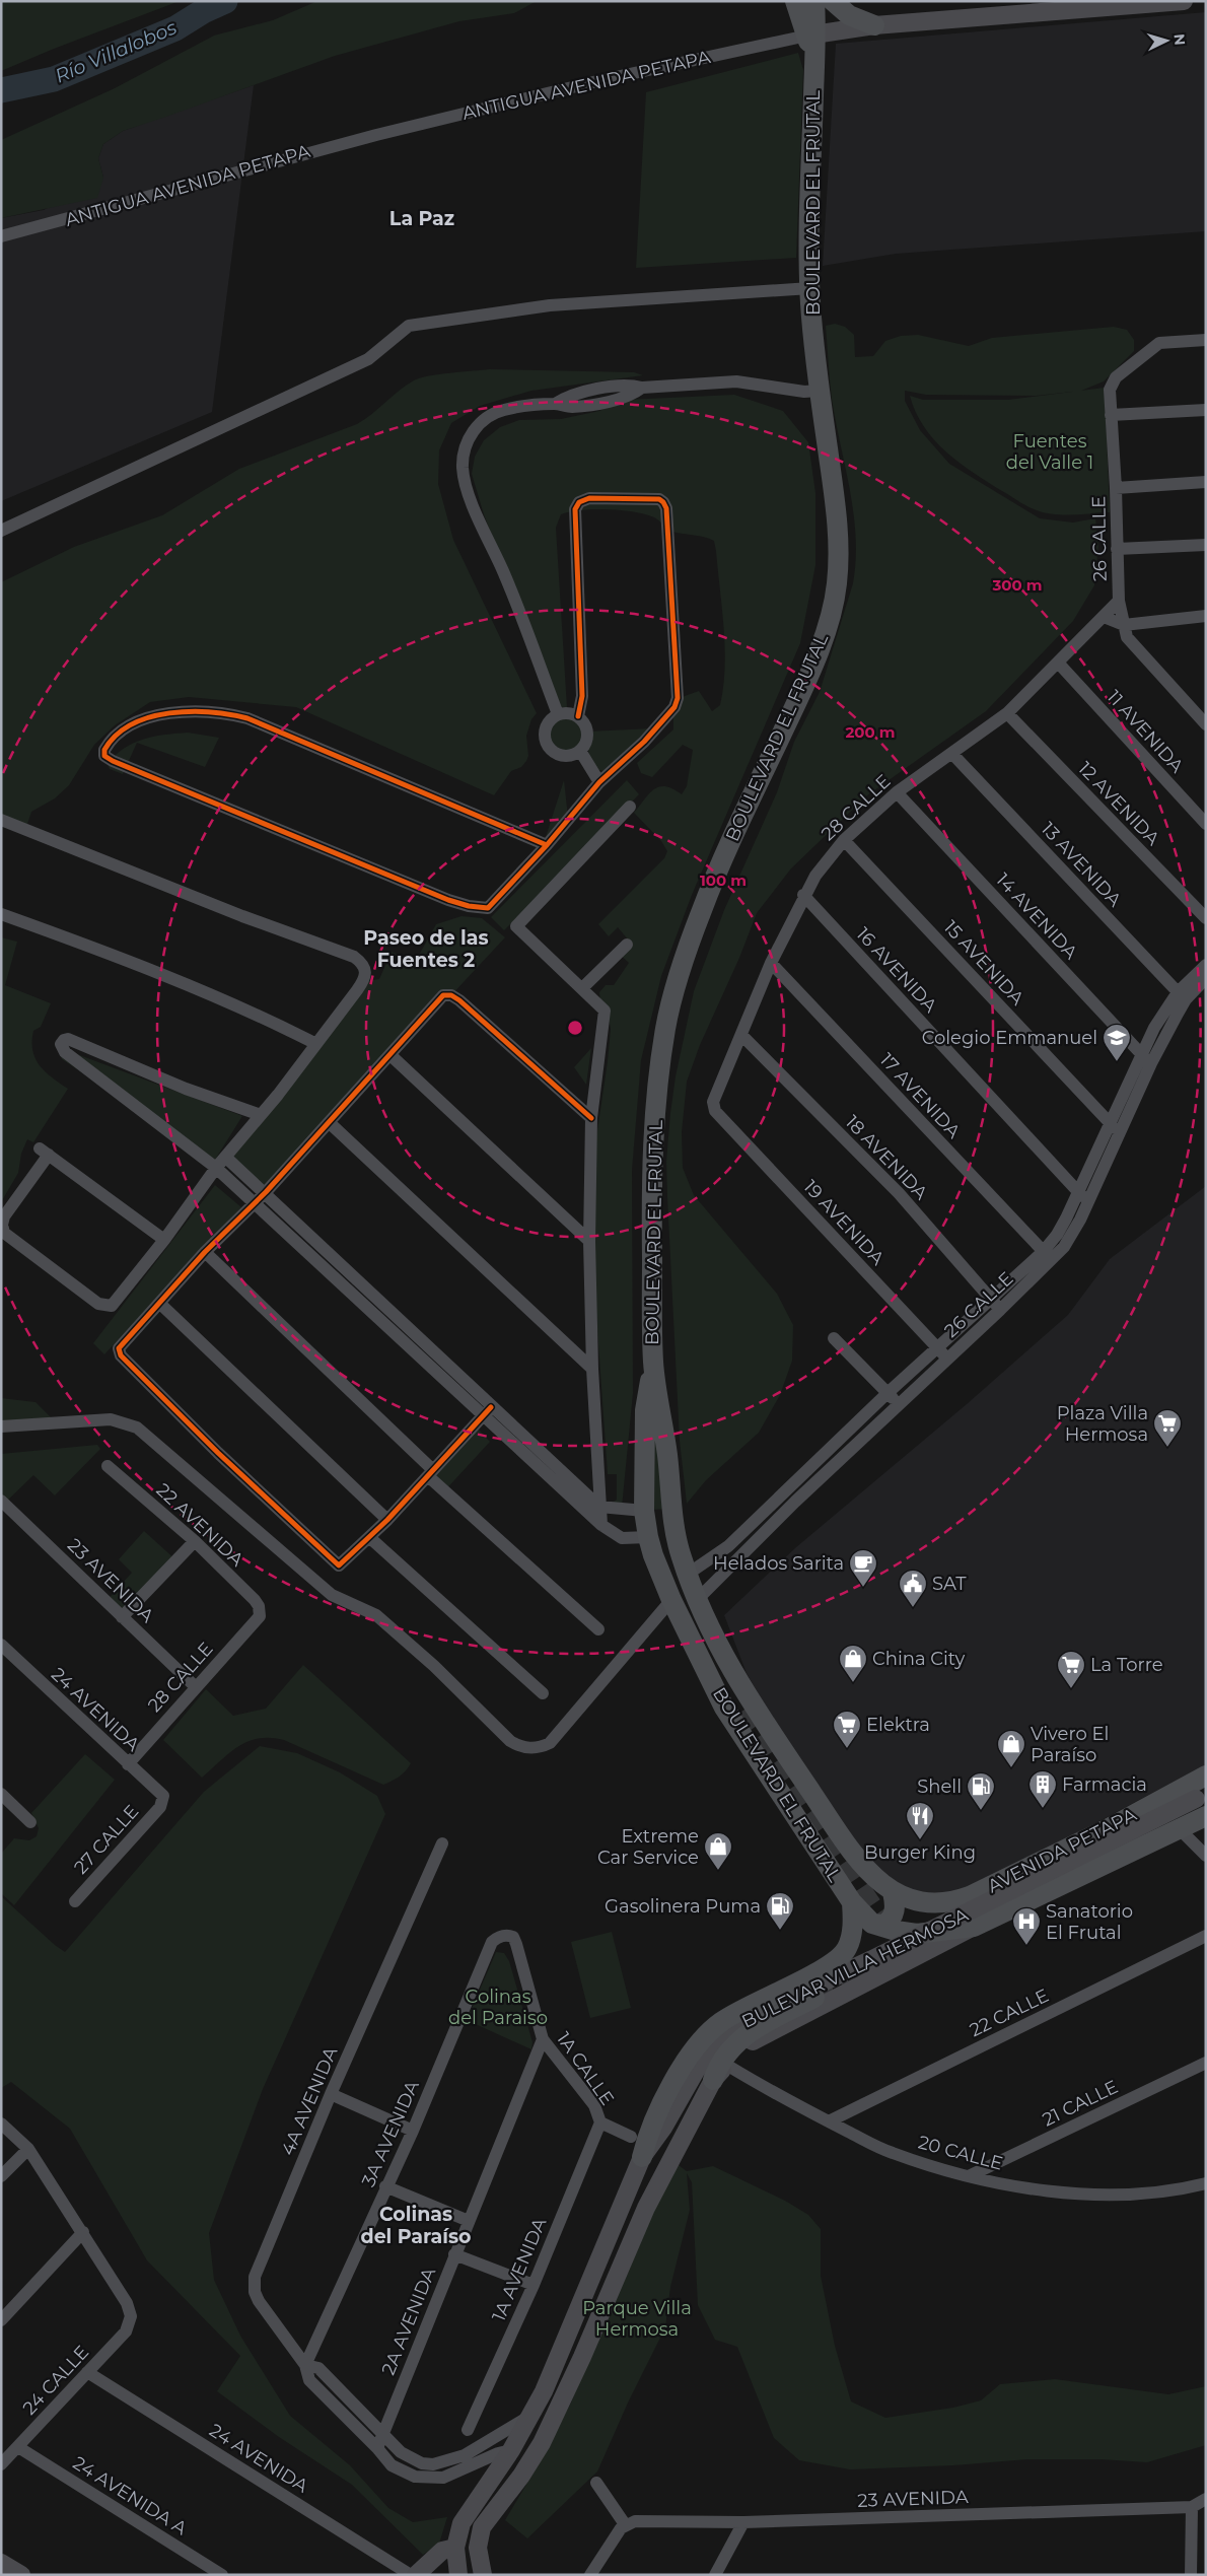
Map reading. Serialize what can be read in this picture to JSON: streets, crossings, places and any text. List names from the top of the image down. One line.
{"streets":{"main road":["ANTIGUA AVENIDA PETAPA","BOULEVARD EL FRUTAL","AVENIDA PETAPA","BULEVAR VILLA HERMOSA"],"street":["26 CALLE","11 AVENIDA","12 AVENIDA","28 CALLE","13 AVENIDA","14 AVENIDA","15 AVENIDA","16 AVENIDA","17 AVENIDA","18 AVENIDA","19 AVENIDA","22 AVENIDA","23 AVENIDA","24 AVENIDA","27 CALLE","22 CALLE","1A CALLE","4A AVENIDA","21 CALLE","3A AVENIDA","20 CALLE","1A AVENIDA","2A AVENIDA","24 CALLE","24 AVENIDA A"]},"crossings":[["ANTIGUA AVENIDA PETAPA","BOULEVARD EL FRUTAL"],["BOULEVARD EL FRUTAL","26 CALLE"],["BOULEVARD EL FRUTAL","AVENIDA PETAPA"],["26 CALLE","28 CALLE"],["26 CALLE","13 AVENIDA"],["26 CALLE","14 AVENIDA"],["26 CALLE","15 AVENIDA"],["26 CALLE","16 AVENIDA"],["26 CALLE","17 AVENIDA"],["26 CALLE","18 AVENIDA"],["26 CALLE","19 AVENIDA"],["11 AVENIDA","28 CALLE"],["12 AVENIDA","28 CALLE"],["28 CALLE","13 AVENIDA"],["28 CALLE","14 AVENIDA"],["28 CALLE","15 AVENIDA"],["28 CALLE","16 AVENIDA"],["28 CALLE","17 AVENIDA"],["28 CALLE","18 AVENIDA"],["28 CALLE","19 AVENIDA"],["28 CALLE","22 AVENIDA"],["28 CALLE","23 AVENIDA"],["28 CALLE","24 AVENIDA"],["24 AVENIDA","27 CALLE"],["24 AVENIDA","24 CALLE"],["AVENIDA PETAPA","BULEVAR VILLA HERMOSA"],["BULEVAR VILLA HERMOSA","4A AVENIDA"],["BULEVAR VILLA HERMOSA","20 CALLE"],["22 CALLE","20 CALLE"],["1A CALLE","3A AVENIDA"],["1A CALLE","1A AVENIDA"],["1A CALLE","2A AVENIDA"],["4A AVENIDA","3A AVENIDA"],["4A AVENIDA","2A AVENIDA"],["21 CALLE","20 CALLE"],["24 CALLE","24 AVENIDA A"]],"districts":["La Paz","Paseo de las Fuentes 2","Colinas del Paraíso"],"water":["Río Villalobos"],"parks":["Fuentes del Valle 1","Colinas del Paraiso","Parque Villa Hermosa"],"places":{"school or university":["Colegio Emmanuel"],"supermarket":["Plaza Villa Hermosa","La Torre","Elektra"],"cafe":["Helados Sarita"],"public building":["SAT"],"shop":["China City","Vivero El Paraíso","Extreme Car Service"],"building":["Farmacia"],"fuel station":["Shell","Gasolinera Puma"],"restaurant":["Burger King"],"hospital":["Sanatorio El Frutal"]},"north":"right","rings":["300 m","200 m","100 m"]}
